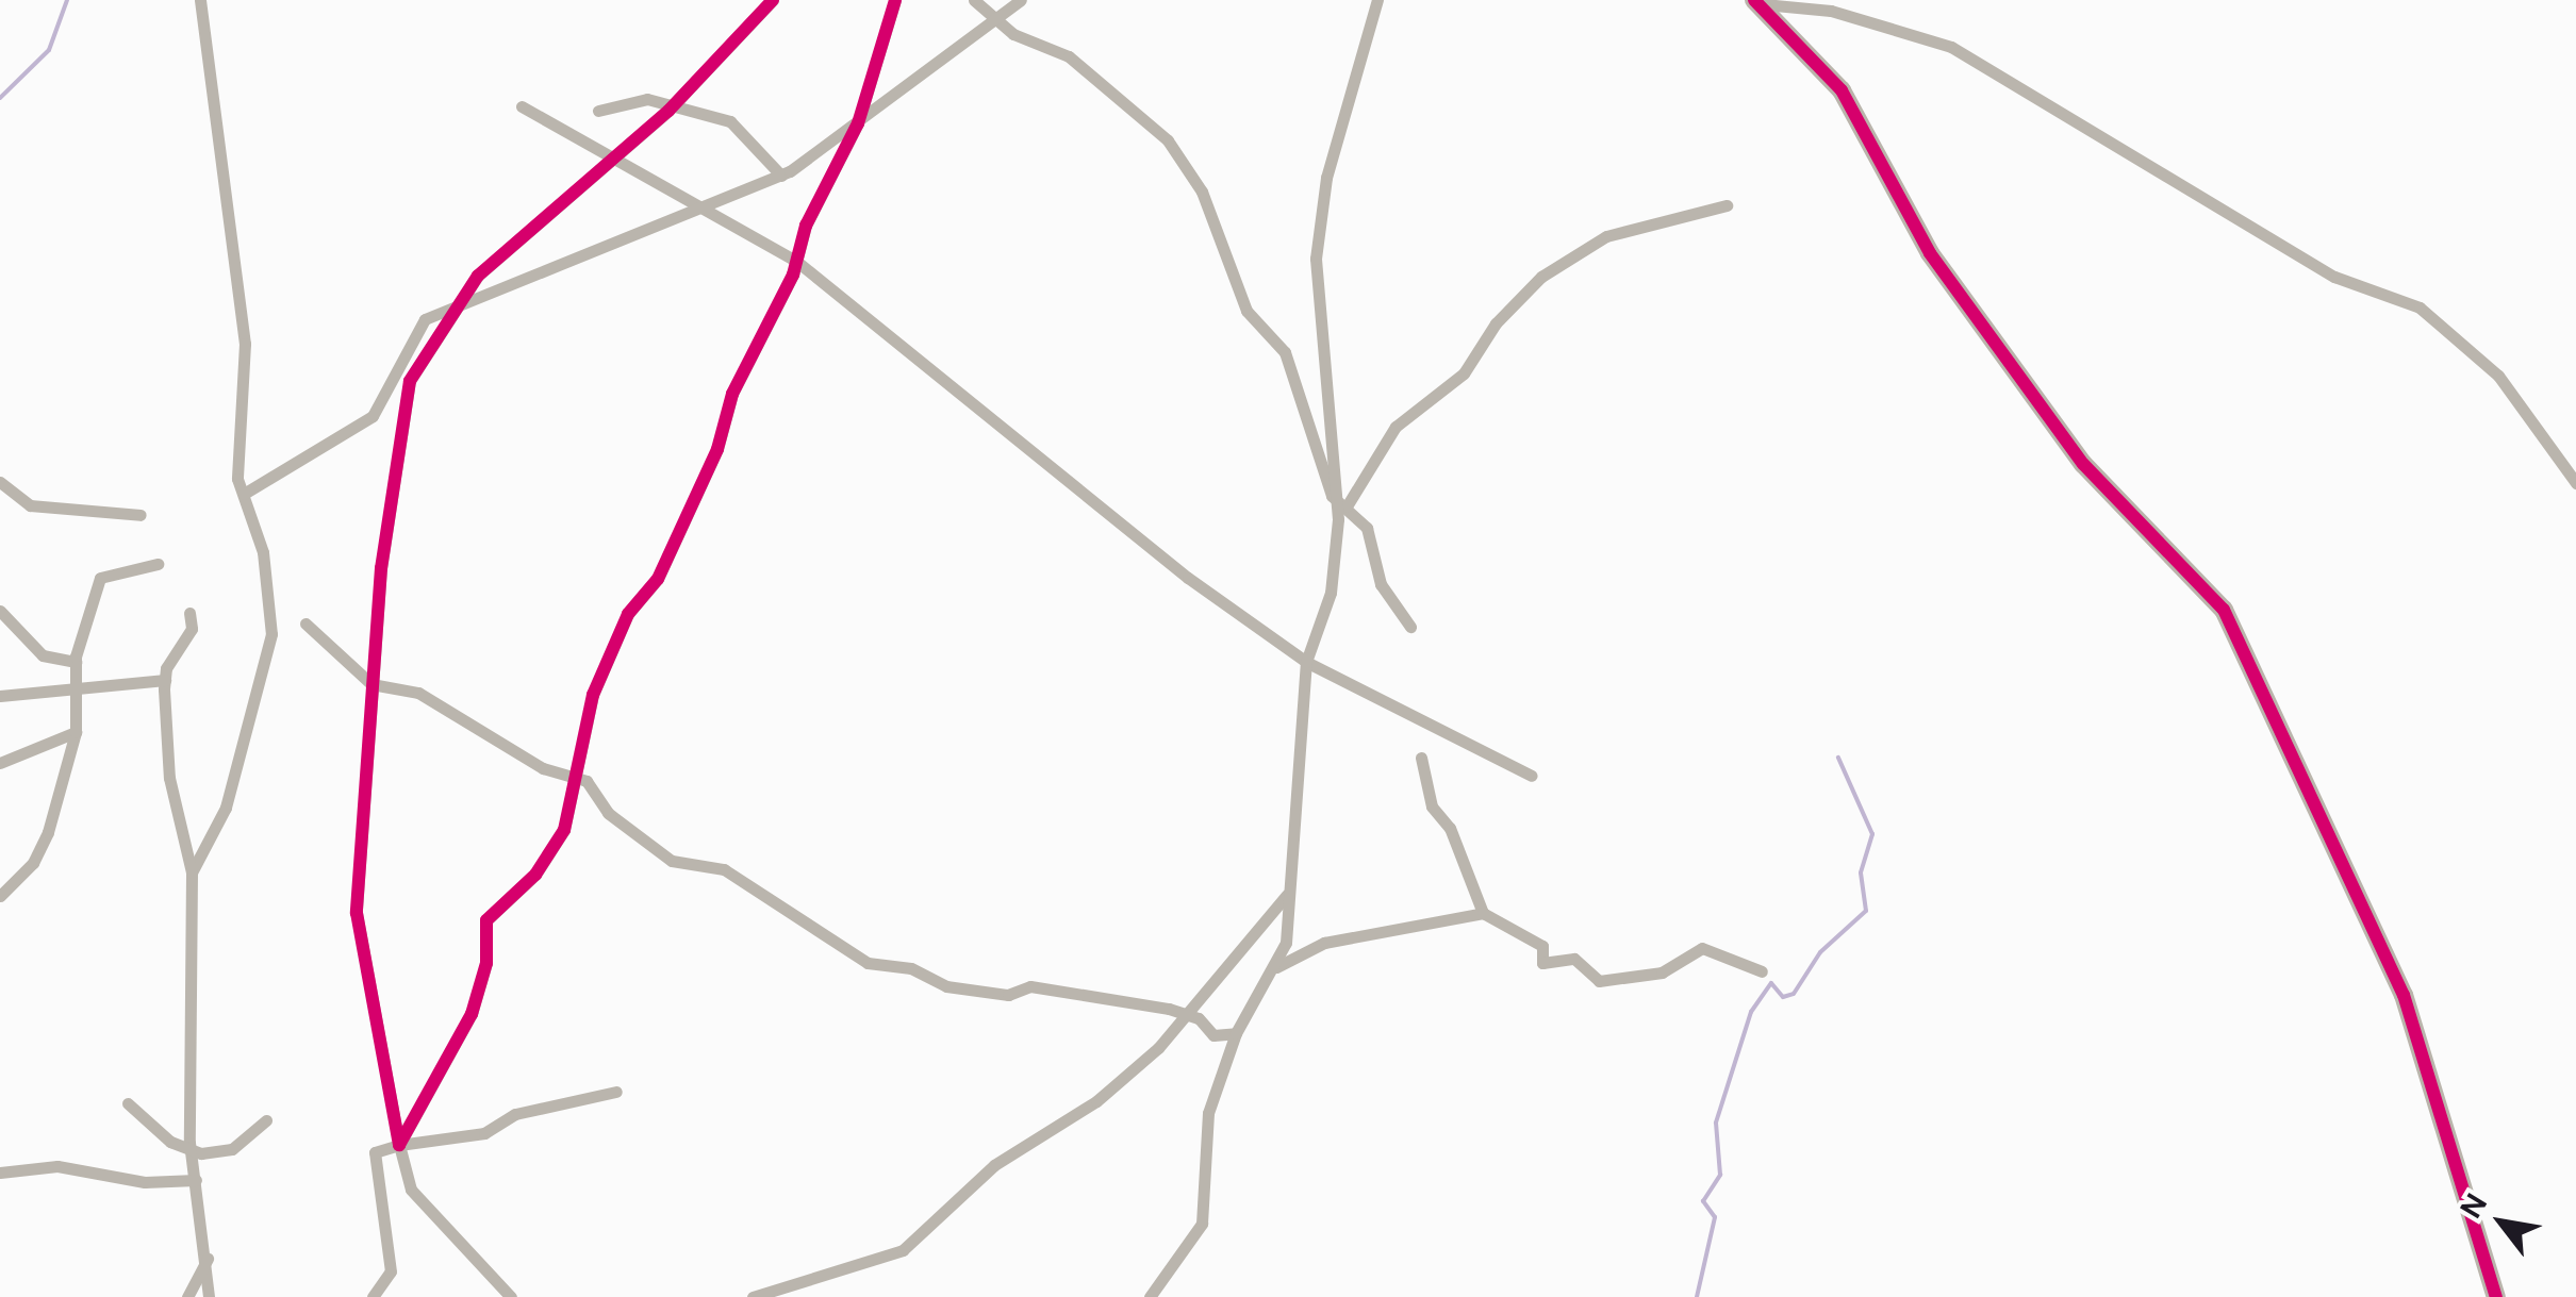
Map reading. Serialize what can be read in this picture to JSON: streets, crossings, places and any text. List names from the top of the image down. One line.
{"north":"top left"}
